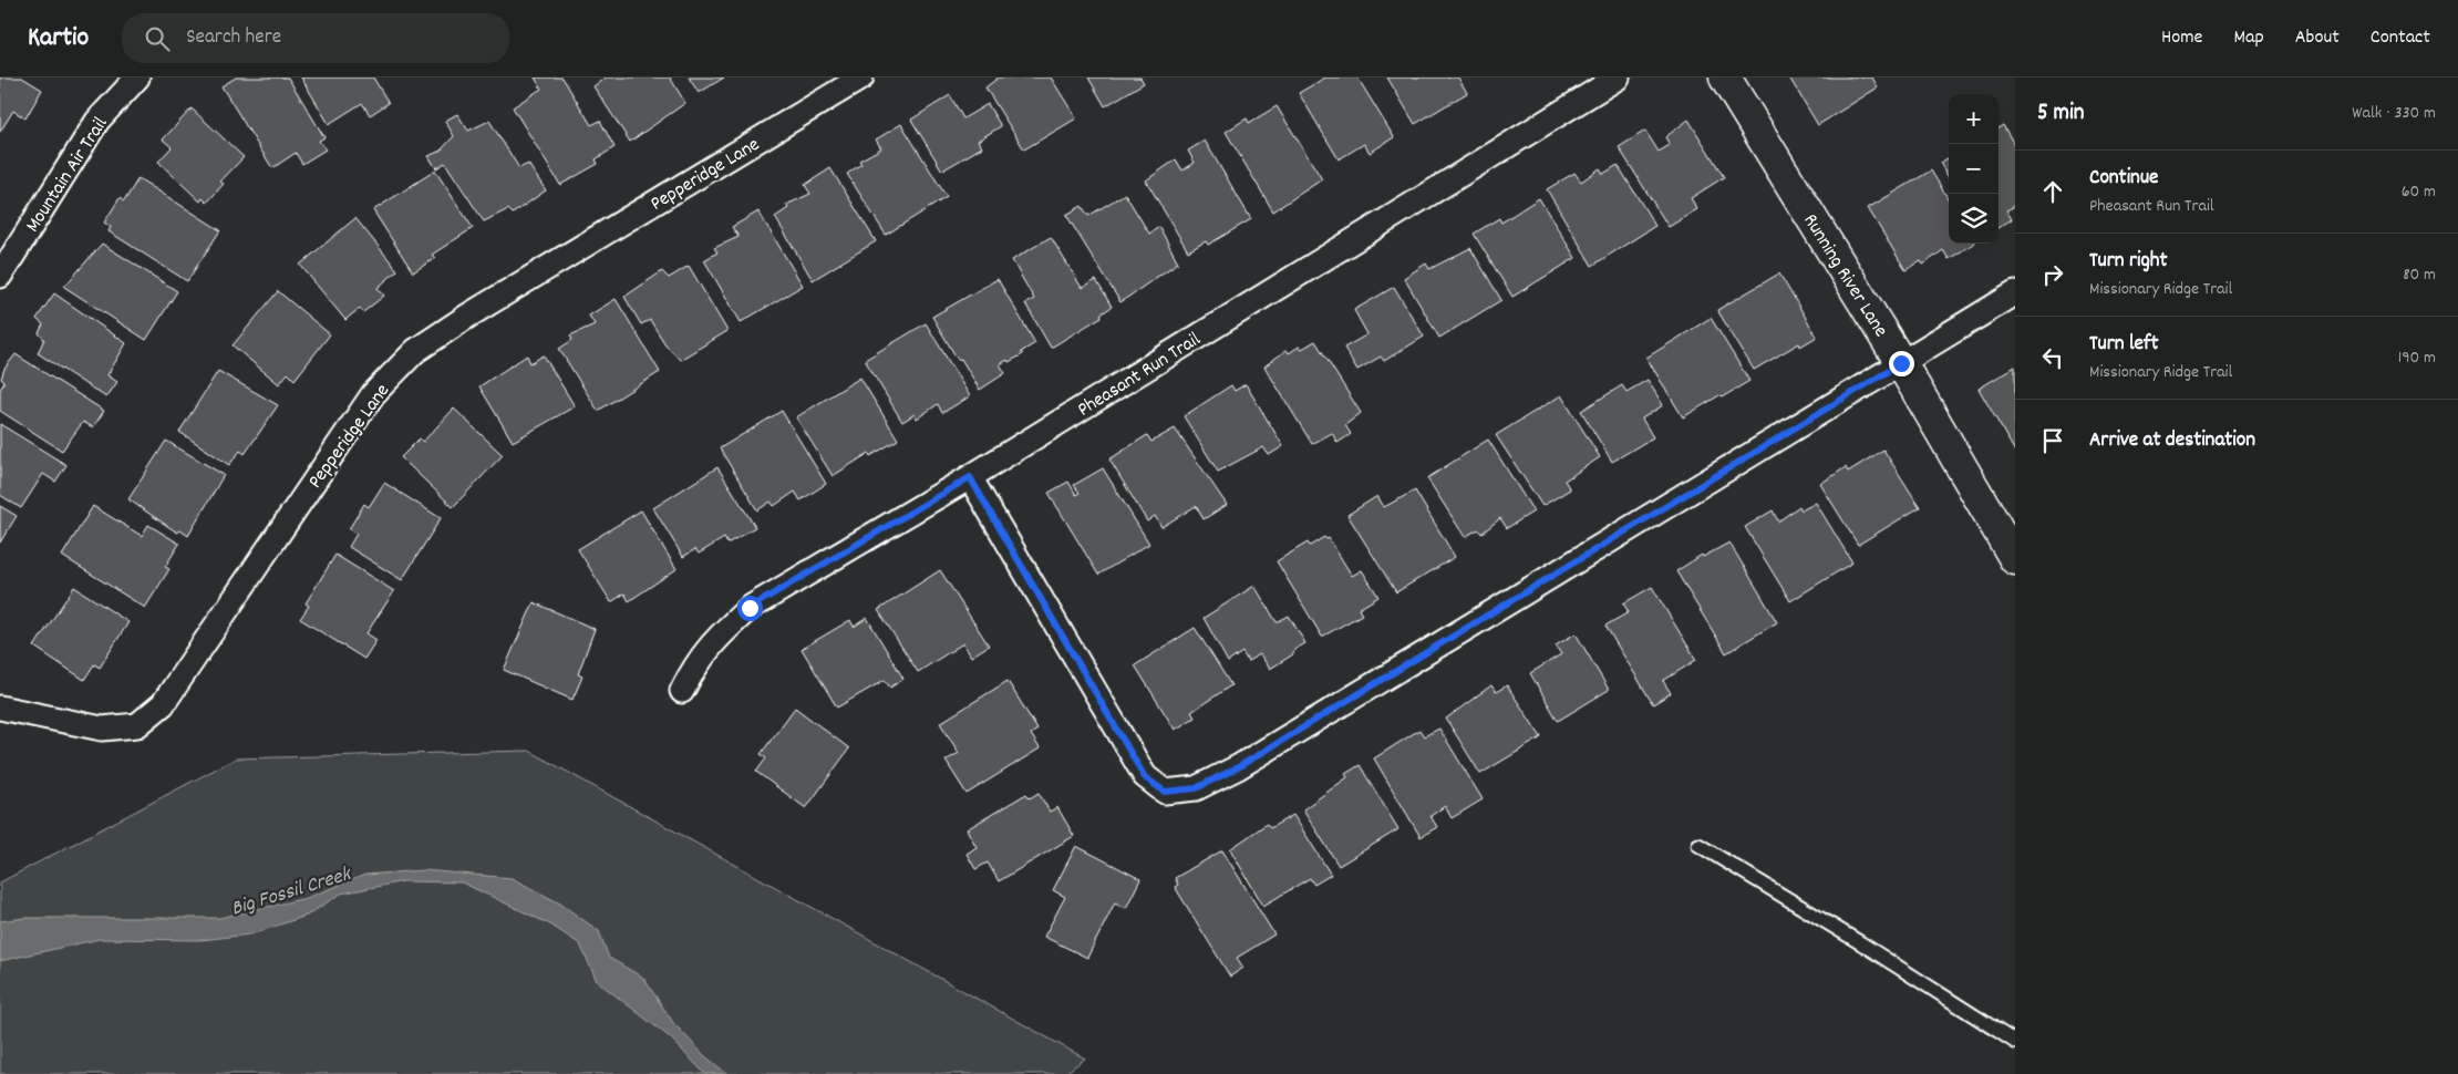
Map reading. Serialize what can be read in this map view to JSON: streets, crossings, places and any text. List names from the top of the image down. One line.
{"streets":{"street":["Pepperidge Lane","Mountain Air Trail","Running River Lane","Pheasant Run Trail"]},"water":["Big Fossil Creek"],"page":{"header":"Kartio","search":"Search here","nav":["Home","Map","About","Contact"],"heading":["5 min","Walk · 330 m"],"map_buttons":["+","−"],"list":[["Continue","Pheasant Run Trail","60 m"],["Turn right","Missionary Ridge Trail","80 m"],["Turn left","Missionary Ridge Trail","190 m"],"Arrive at destination"]}}
